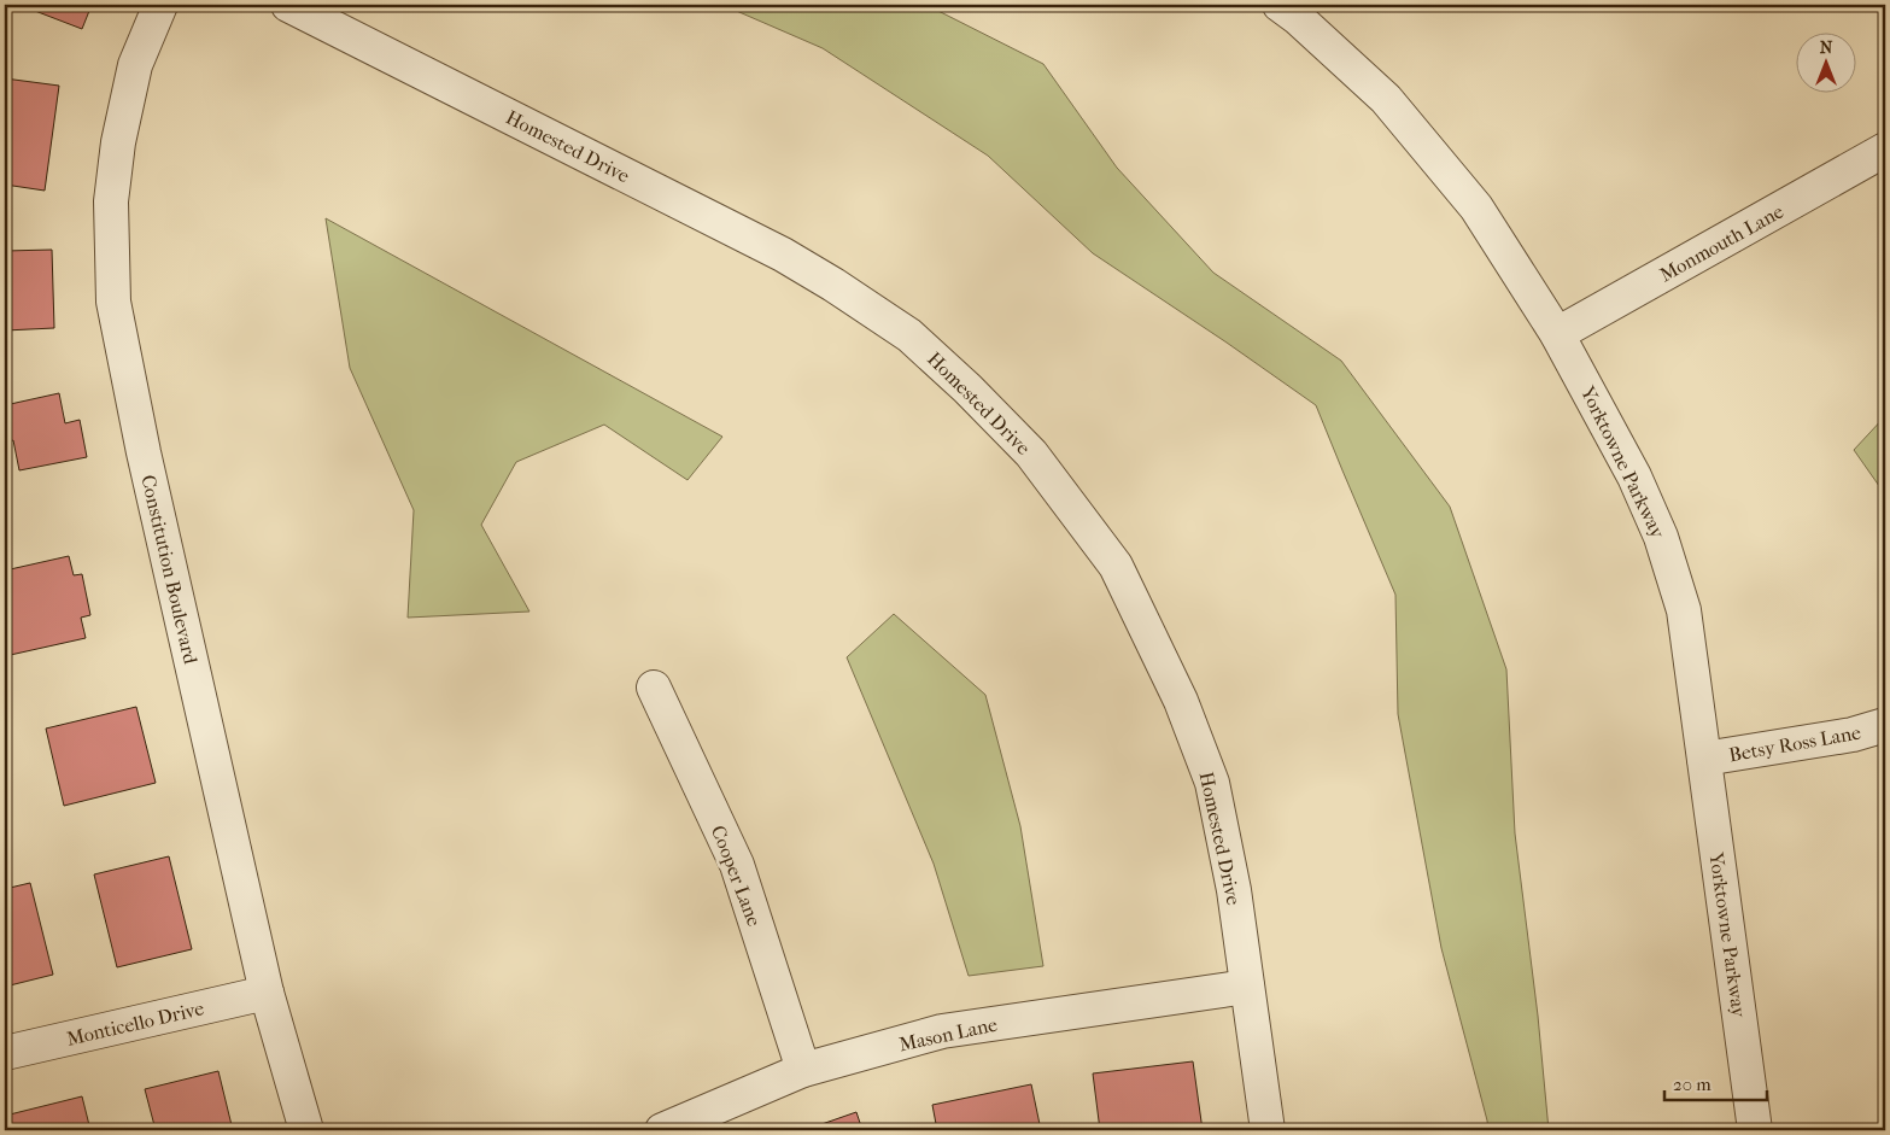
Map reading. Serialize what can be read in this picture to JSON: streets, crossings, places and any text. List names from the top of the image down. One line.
{"streets":{"street":["Homested Drive","Monmouth Lane","Yorktowne Parkway","Constitution Boulevard","Betsy Ross Lane","Cooper Lane","Monticello Drive","Mason Lane"]},"crossings":[["Homested Drive","Mason Lane"],["Monmouth Lane","Yorktowne Parkway"],["Yorktowne Parkway","Betsy Ross Lane"],["Constitution Boulevard","Monticello Drive"],["Cooper Lane","Mason Lane"]],"scale_bar":"20 m","north":"top"}
